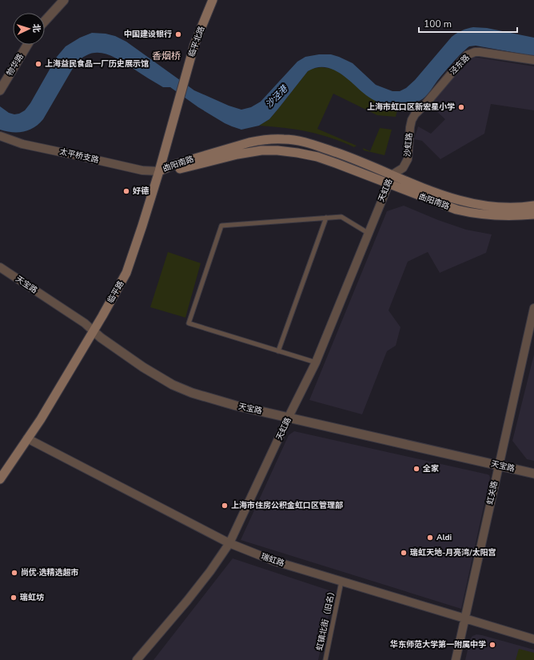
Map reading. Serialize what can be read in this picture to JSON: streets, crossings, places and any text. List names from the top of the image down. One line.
{"streets":{"main road":["临平北路","曲阳南路","临平路"],"street":["物华路","泾东路","沙虹路","太平桥支路","天虹路","天宝路","虹关路","瑞虹路"],"lane":["虹镇北街（旧名）"]},"crossings":[["临平北路","临平路"],["泾东路","沙虹路"],["沙虹路","曲阳南路"],["沙虹路","天虹路"],["太平桥支路","曲阳南路"],["太平桥支路","临平路"],["曲阳南路","天虹路"],["曲阳南路","临平路"],["天虹路","天宝路"],["天虹路","瑞虹路"],["天宝路","临平路"],["天宝路","虹关路"],["临平路","瑞虹路"],["虹关路","瑞虹路"],["瑞虹路","虹镇北街（旧名）"]],"districts":["香烟桥"],"water":["沙泾港"],"places":["中国建设银行","上海益民食品一厂历史展示馆","上海市虹口区新宏星小学","好德","全家","上海市住房公积金虹口区管理部","Aldi","瑞虹天地-月亮湾/太阳宫","尚优·选精选超市","瑞虹坊","华东师范大学第一附属中学"],"scale_bar":"100 m","north":"right"}
